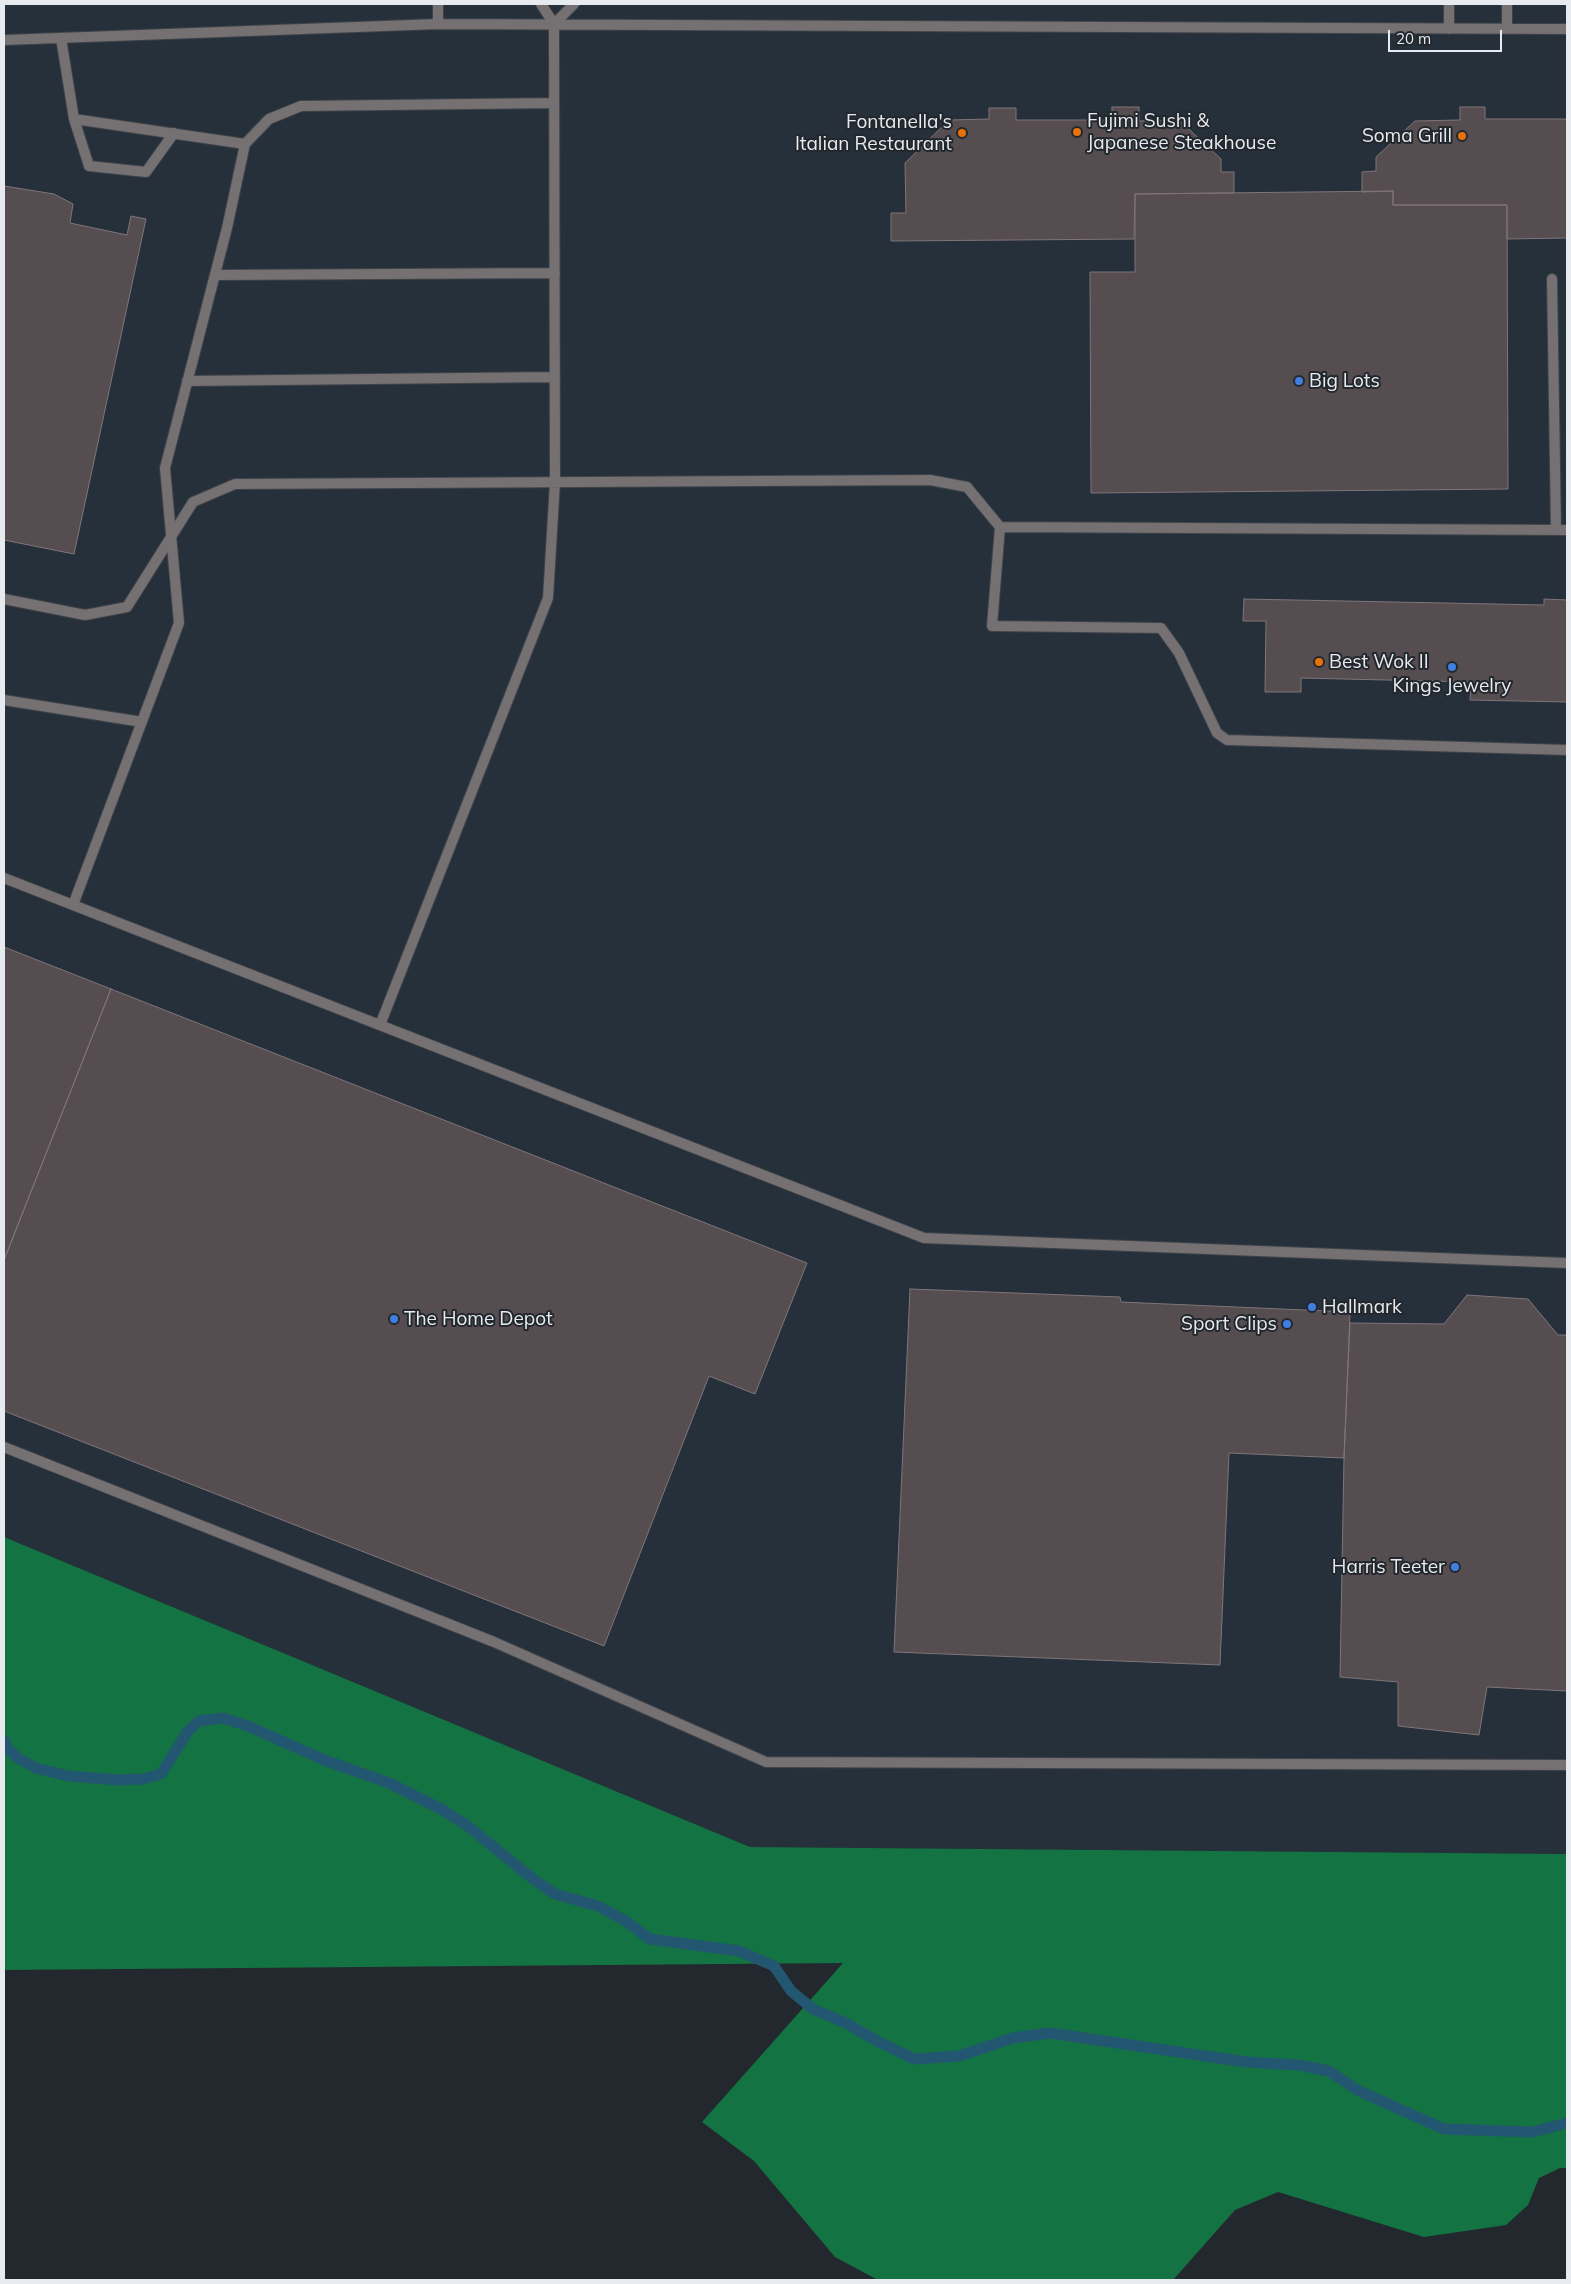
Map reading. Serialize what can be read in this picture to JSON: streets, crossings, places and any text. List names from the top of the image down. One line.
{"places":["Fujimi Sushi & Japanese Steakhouse","Fontanella's Italian Restaurant","Soma Grill","Big Lots","Best Wok II","Kings Jewelry","Hallmark","The Home Depot","Sport Clips","Harris Teeter"],"scale_bar":"20 m"}
